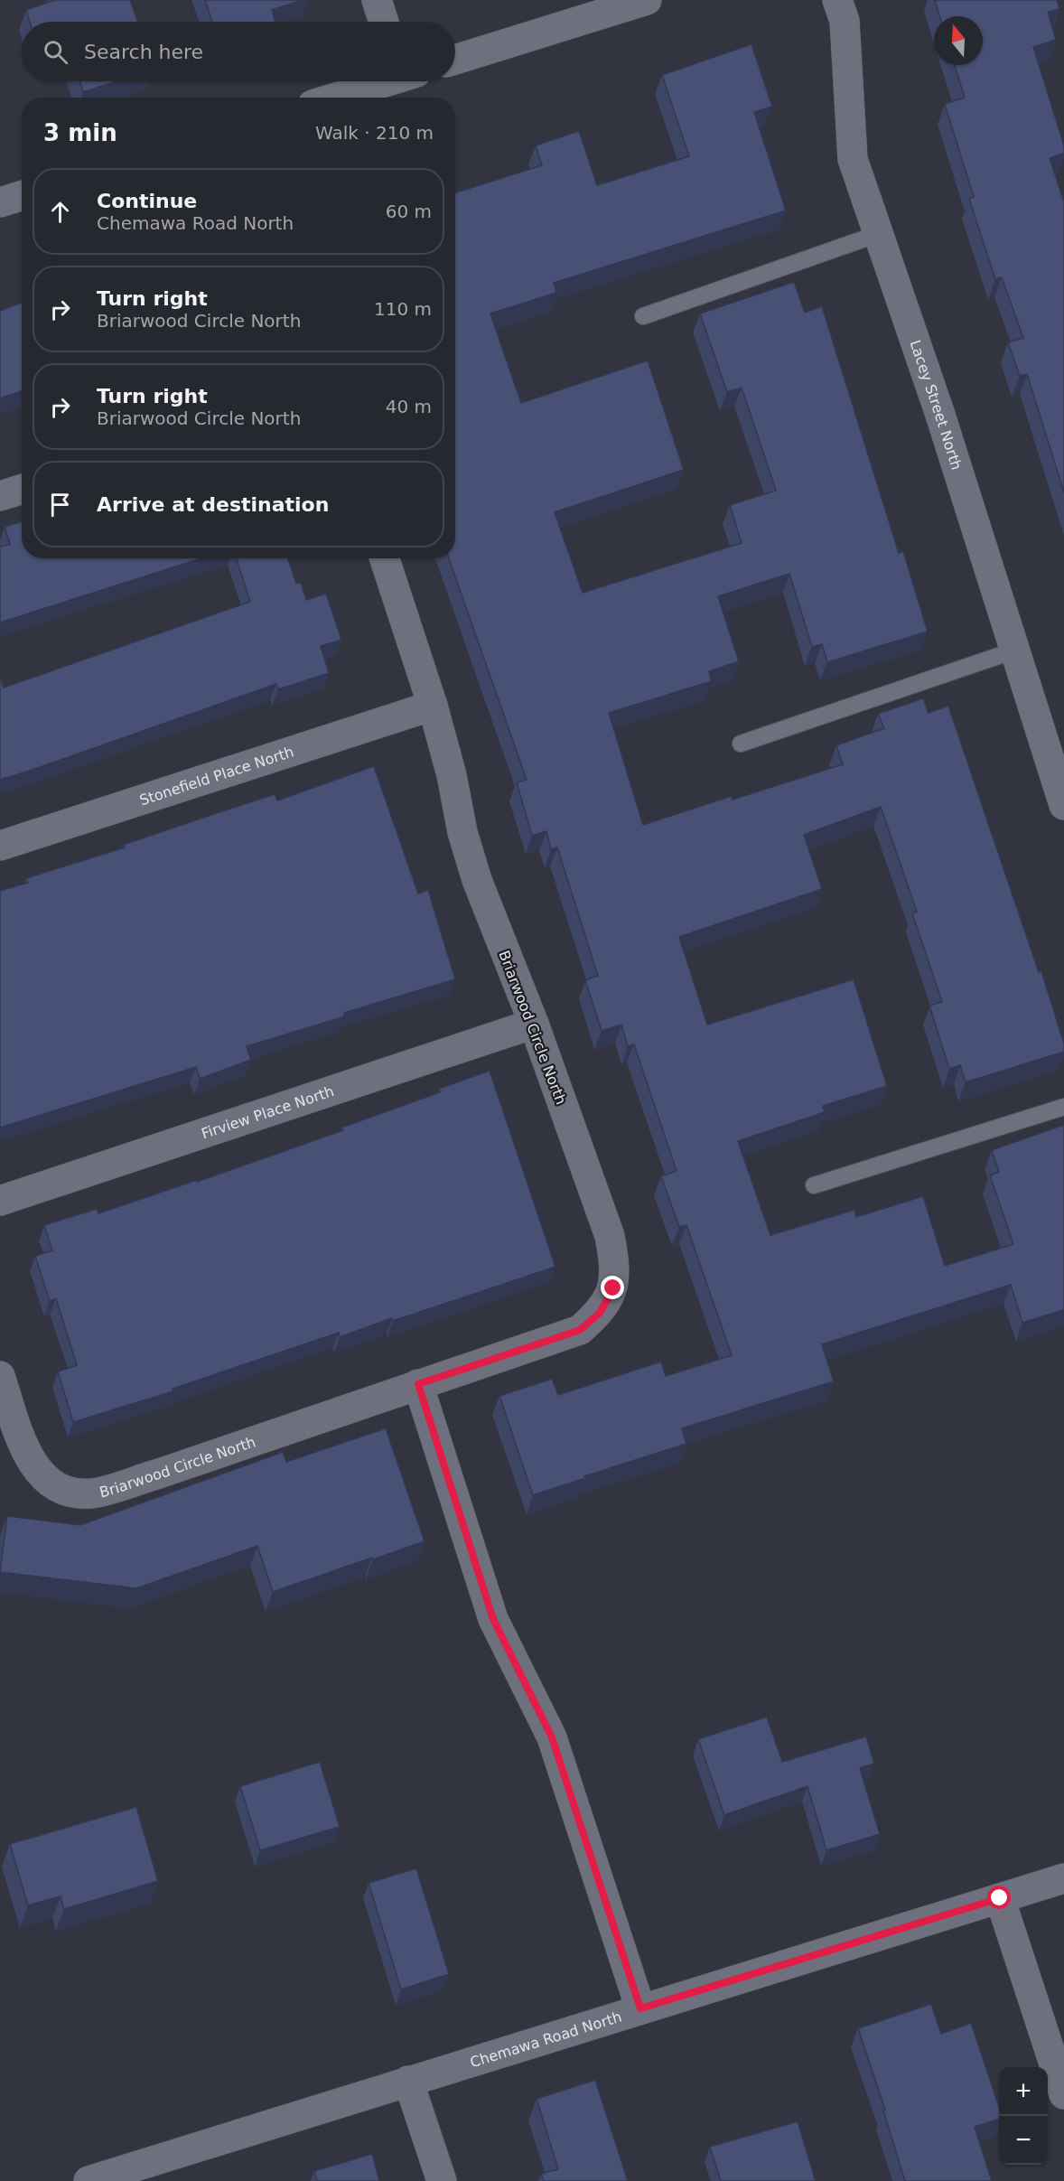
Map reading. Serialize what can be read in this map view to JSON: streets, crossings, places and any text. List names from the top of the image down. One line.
{"streets":{"street":["Lacey Street North","Stonefield Place North","Briarwood Circle North","Firview Place North","Chemawa Road North"]},"crossings":[["Stonefield Place North","Briarwood Circle North"],["Briarwood Circle North","Firview Place North"]],"north":"top","page":{"search":"Search here","heading":["3 min","Walk · 210 m"],"list":[["Continue","Chemawa Road North","60 m"],["Turn right","Briarwood Circle North","110 m"],["Turn right","Briarwood Circle North","40 m"],"Arrive at destination"],"map_buttons":["+","−"]}}
